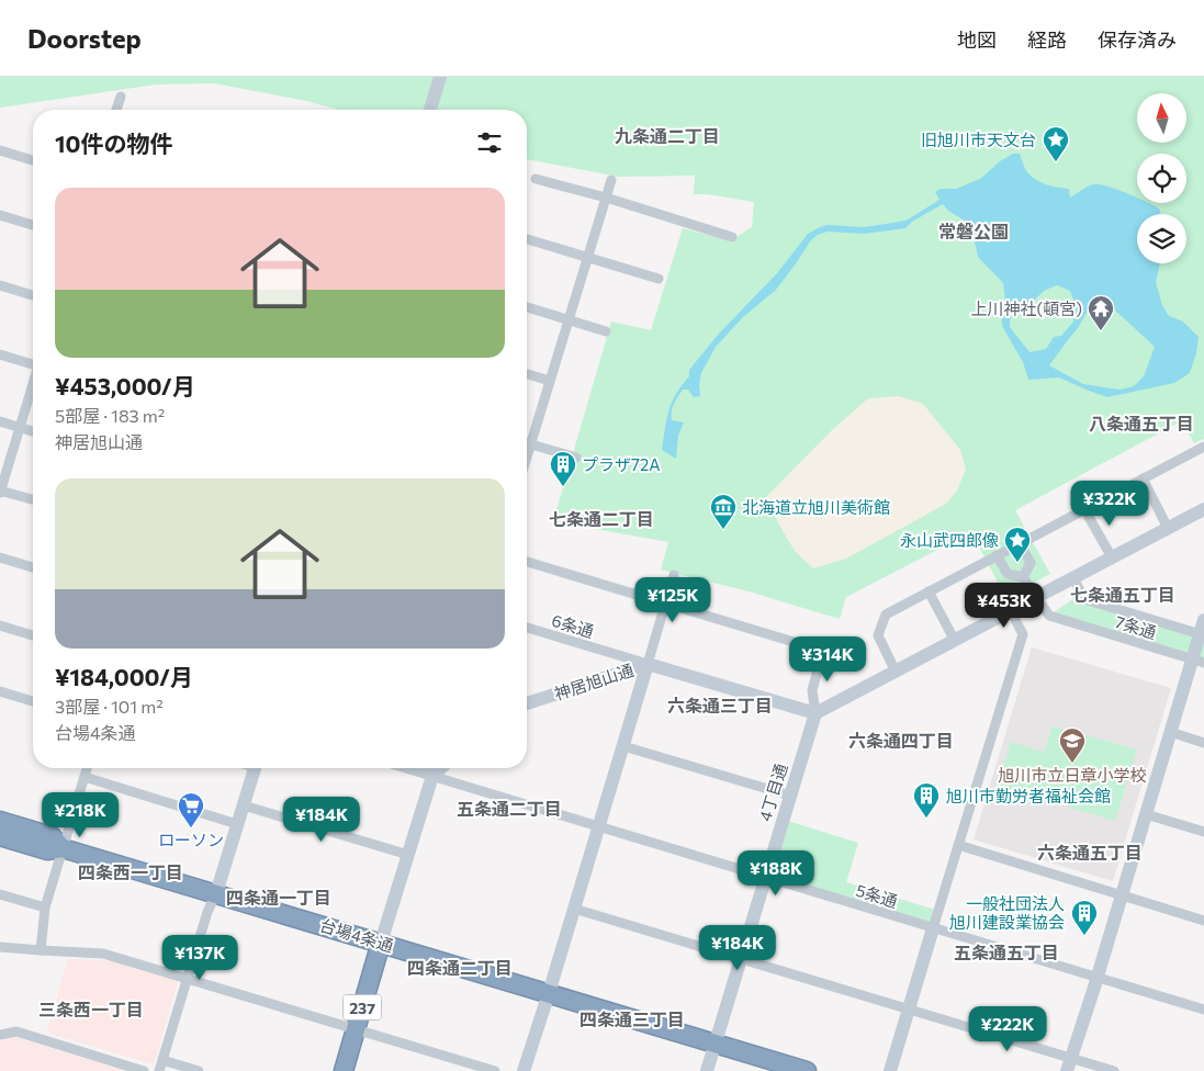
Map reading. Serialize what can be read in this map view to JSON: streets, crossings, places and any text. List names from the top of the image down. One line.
{"streets":{"highway":["台場4条通","237"],"street":["6条通","7条通","神居旭山通","4丁目通","5条通"]},"crossings":[["6条通","神居旭山通"],["神居旭山通","4丁目通"],["4丁目通","5条通"],["4丁目通","台場4条通"],["台場4条通","237"]],"districts":["九条通二丁目","常磐公園","八条通五丁目","七条通二丁目","七条通五丁目","六条通三丁目","六条通四丁目","五条通二丁目","六条通五丁目","四条西一丁目","四条通一丁目","五条通五丁目","四条通二丁目","三条西一丁目","四条通三丁目"],"places":{"place":["旧旭川市天文台","永山武四郎像"],"temple":["上川神社(頓宮)"],"building":["プラザ72A","旭川市勤労者福祉会館","一般社団法人 旭川建設業協会"],"museum":["北海道立旭川美術館"],"school or university":["旭川市立日章小学校"],"supermarket":["ローソン"]},"north":"top","page":{"header":"Doorstep","nav":["地図","経路","保存済み"],"heading":"10件の物件","list":[{"name":"¥453,000/月","note":"5部屋 · 183 m² · 神居旭山通"},{"name":"¥184,000/月","note":"3部屋 · 101 m² · 台場4条通"}],"price":["¥322K","¥125K","¥453K","¥314K","¥218K","¥184K","¥188K","¥184K","¥137K","¥222K"]}}
